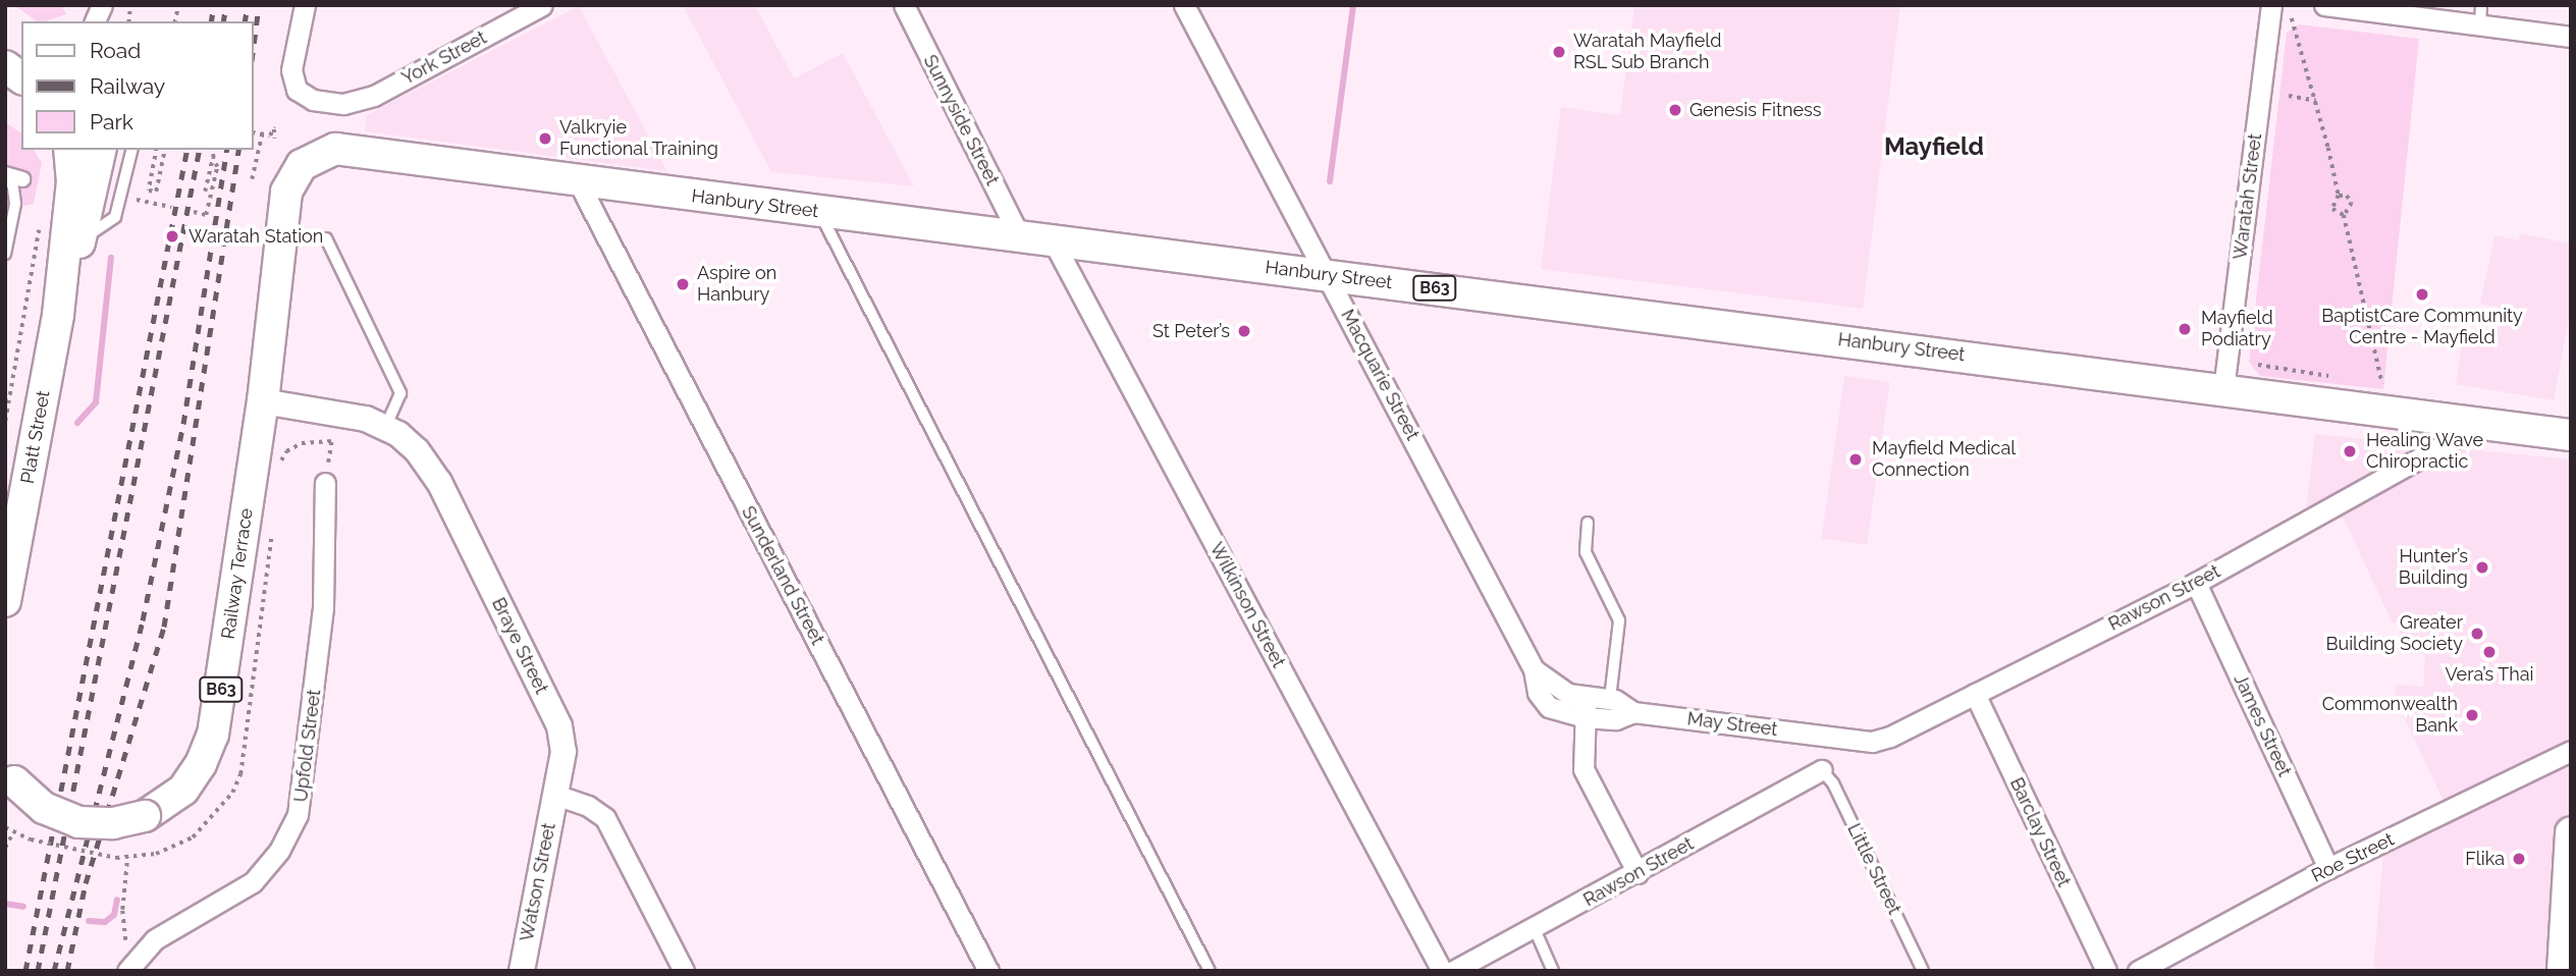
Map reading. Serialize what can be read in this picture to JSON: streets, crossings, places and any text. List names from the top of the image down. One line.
{"streets":{"main road":["Hanbury Street","B63","Platt Street","Railway Terrace"],"street":["York Street","Sunnyside Street","Waratah Street","Macquarie Street","Sunderland Street","Rawson Street","Wilkinson Street","Braye Street","May Street","James Street","Upfold Street","Barclay Street","Roe Street","Watson Street"],"lane":["Little Street"]},"crossings":[["Sunnyside Street","Hanbury Street"],["Waratah Street","Hanbury Street"],["Hanbury Street","Macquarie Street"],["Hanbury Street","Railway Terrace"],["Hanbury Street","Sunderland Street"],["Hanbury Street","Rawson Street"],["Hanbury Street","Wilkinson Street"],["Macquarie Street","May Street"],["Railway Terrace","Braye Street"],["Rawson Street","May Street"],["Rawson Street","James Street"],["Rawson Street","Barclay Street"],["Rawson Street","Little Street"],["Braye Street","Watson Street"],["James Street","Roe Street"]],"districts":["Mayfield"],"places":["Waratah Mayfield RSL Sub Branch","Genesis Fitness","Valkryie Functional Training","Waratah Station","Aspire on Hanbury","BaptistCare Community Centre - Mayfield","Mayfield Podiatry","St Peter’s","Healing Wave Chiropractic","Mayfield Medical Connection","Hunter’s Building","Greater Building Society","Vera’s Thai","Commonwealth Bank","Flika"],"legend":["Road","Railway","Park"]}
